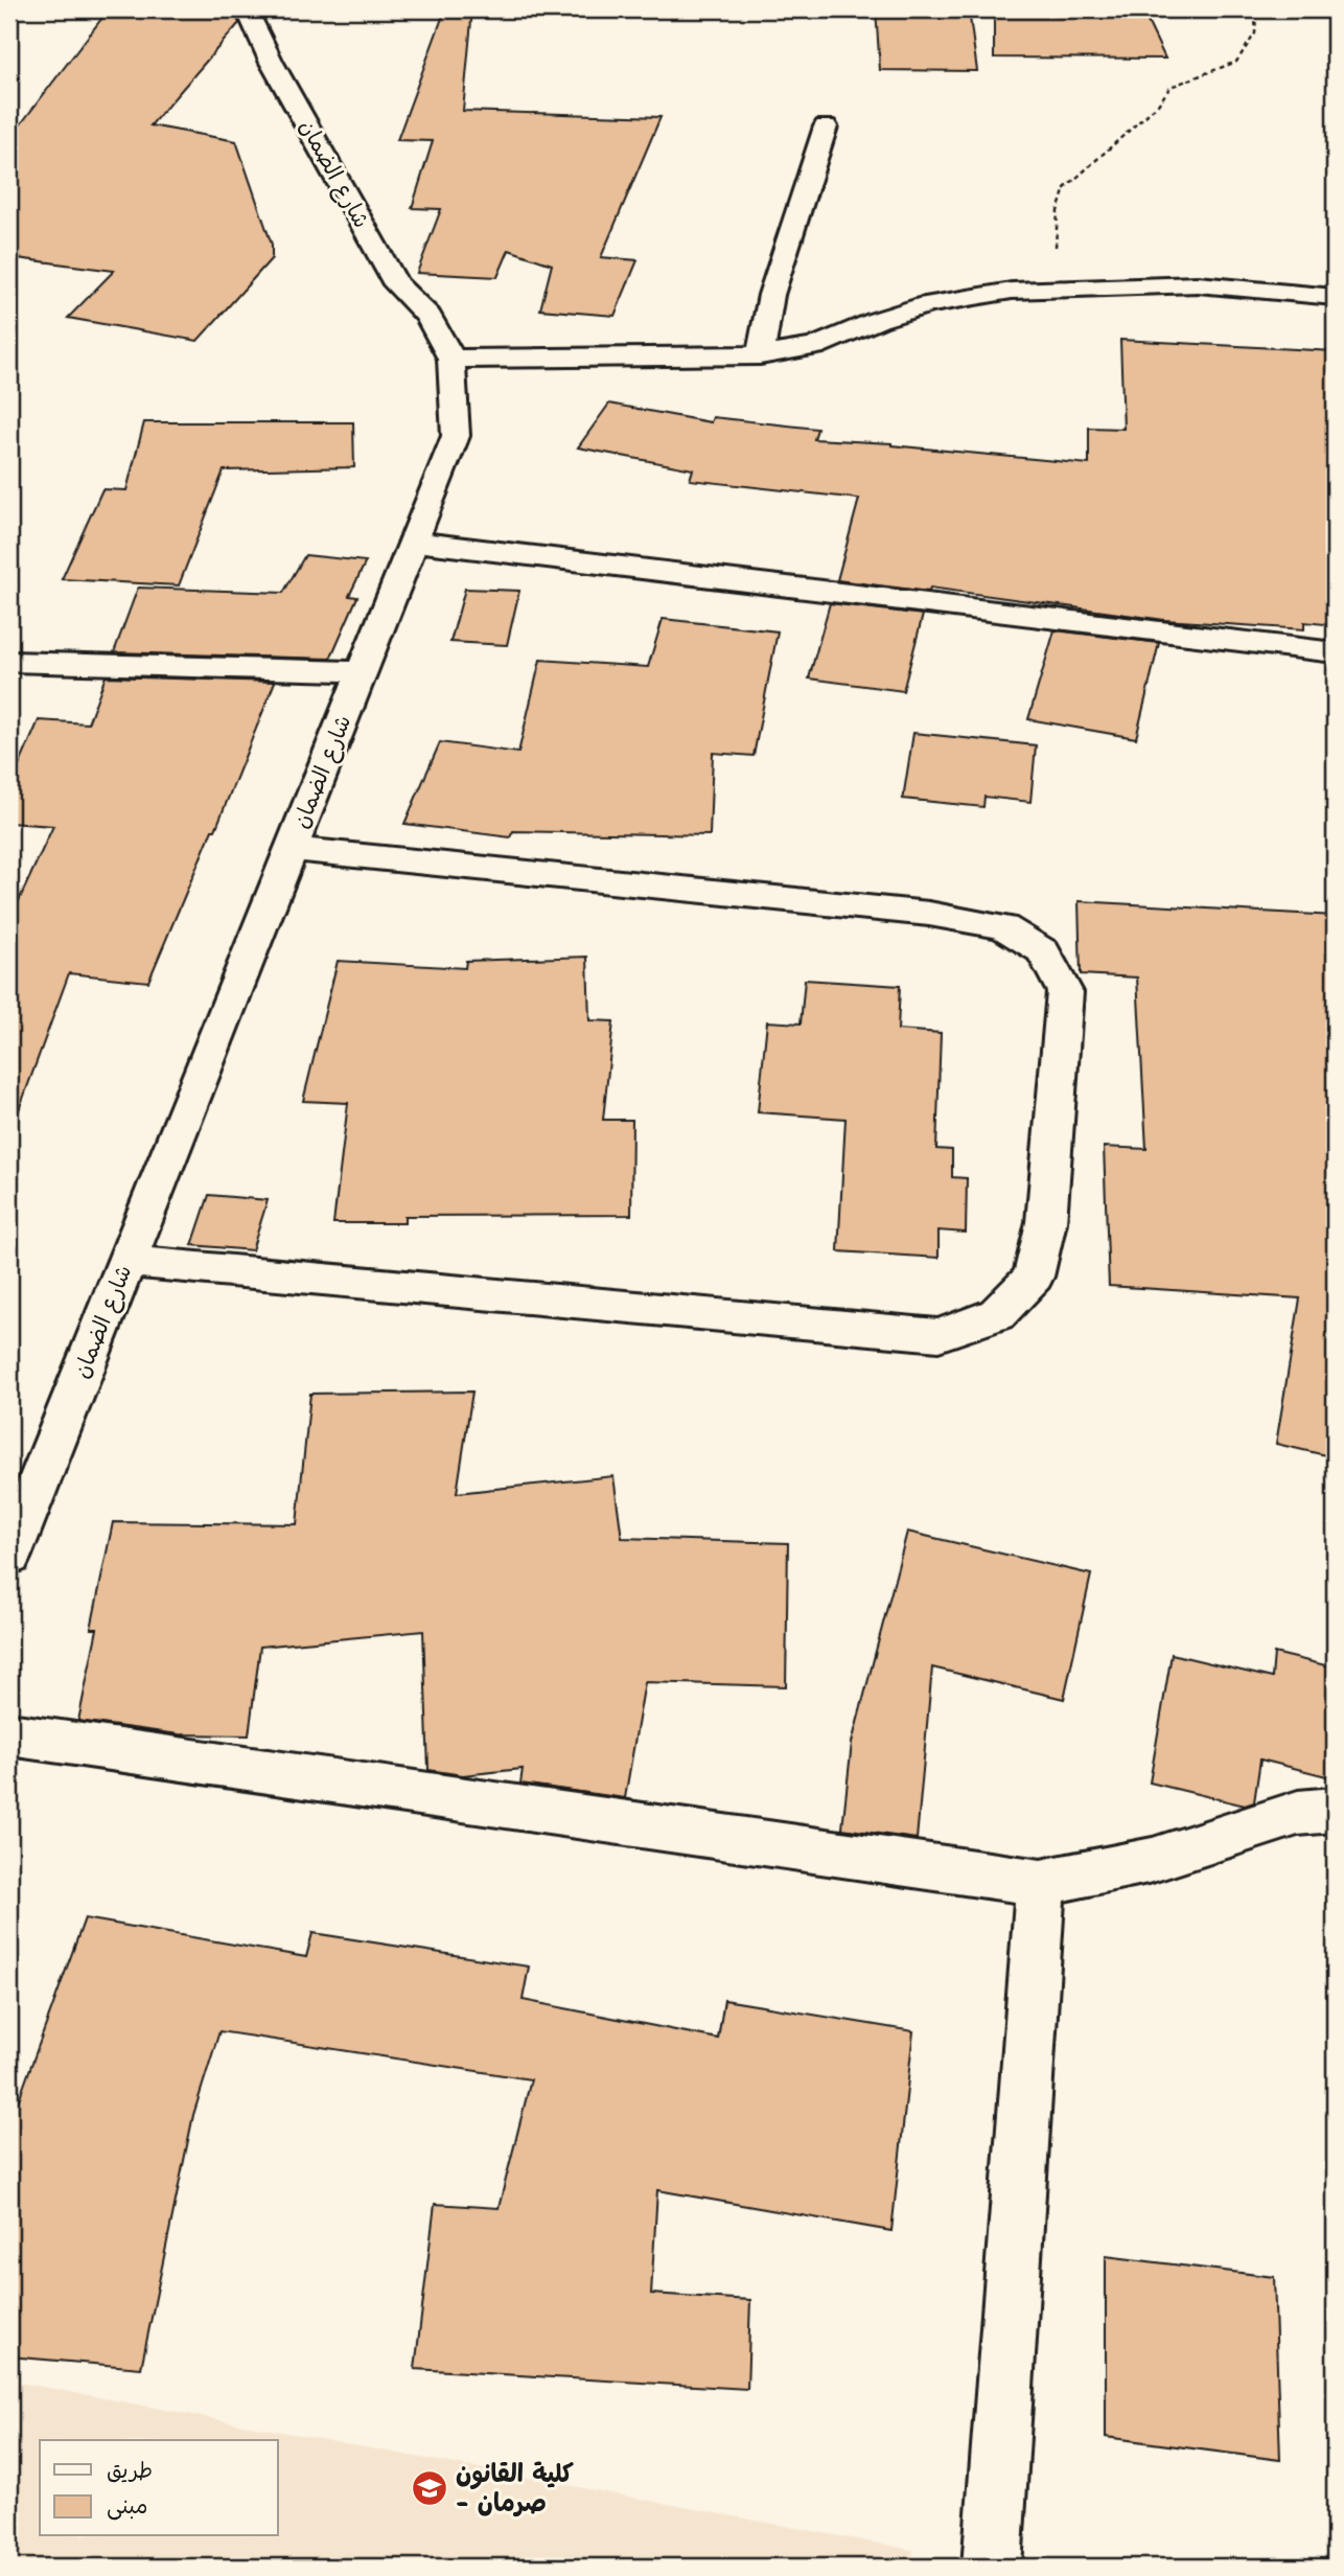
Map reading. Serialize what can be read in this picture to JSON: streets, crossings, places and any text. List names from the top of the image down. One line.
{"streets":{"street":["شارع الضمان"]},"places":{"school or university":["كلية القانون - صرمان"]},"legend":["طريق","مبنى"]}
